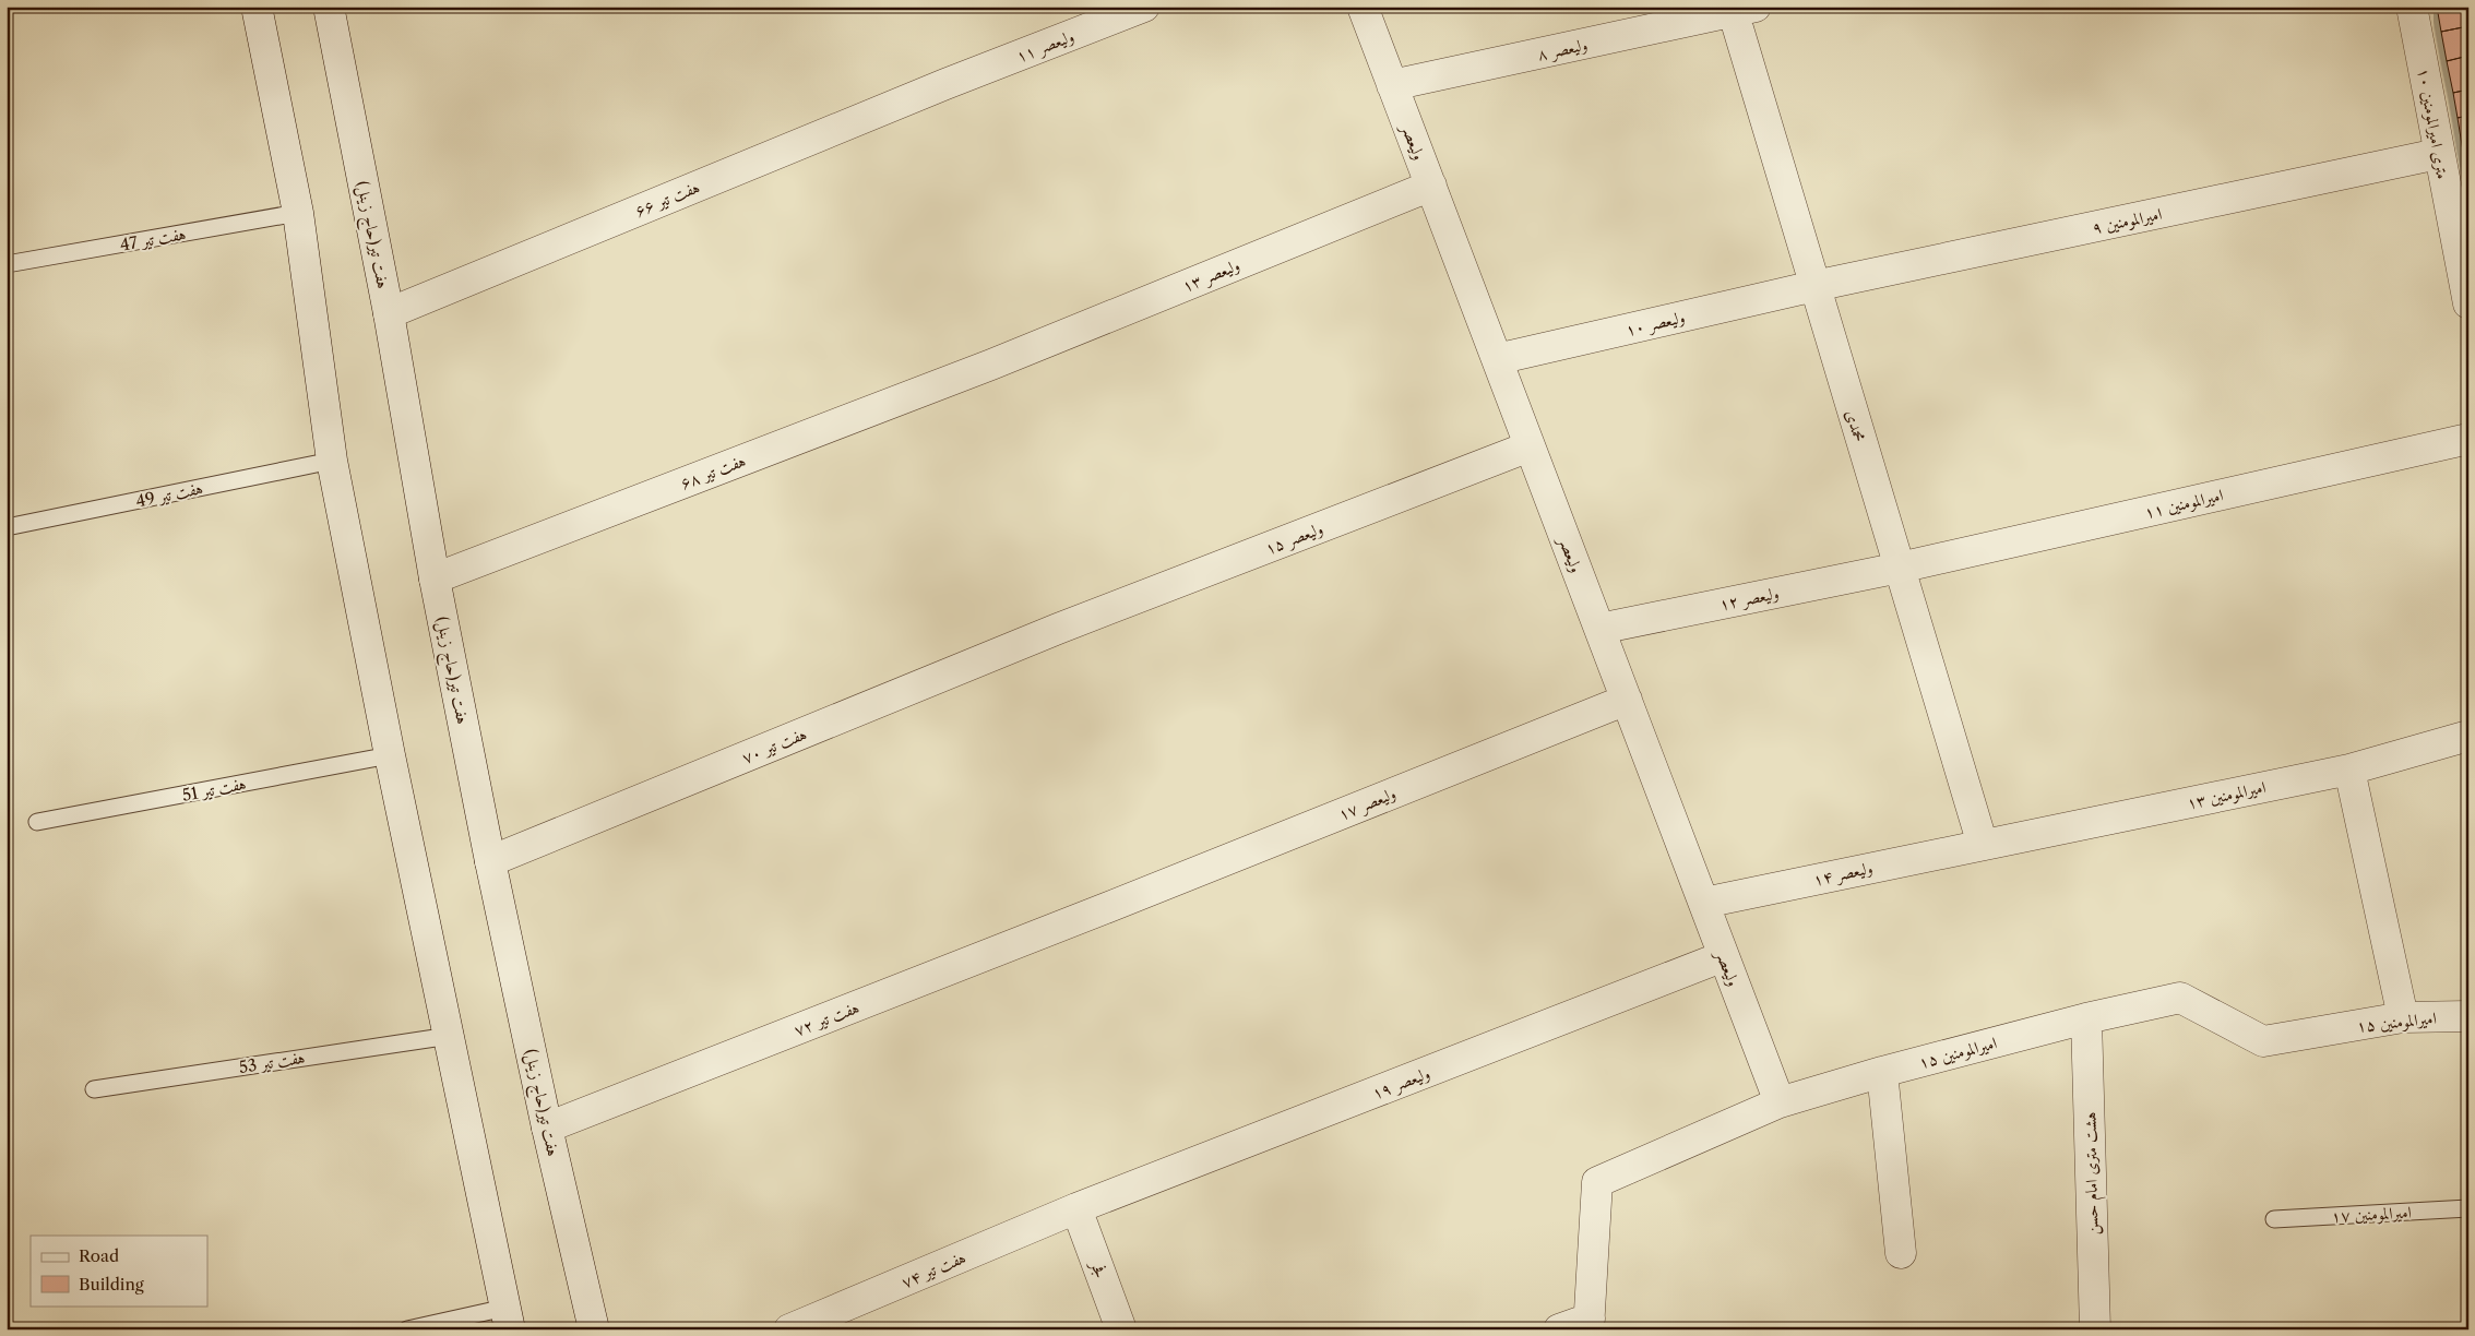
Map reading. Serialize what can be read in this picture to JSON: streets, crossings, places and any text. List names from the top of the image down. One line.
{"streets":{"street":["ولیعصر ۱۱","ولیعصر ۸","۱۰ متری امیرالمومنین","ولیعصر","هفت تیر ۶۶","امیرالمومنین ۹","هفت تیر(حاج زینل)","ولیعصر ۱۳","ولیعصر ۱۰","محمدی","هفت تیر ۶۸","امیرالمومنین ۱۱","ولیعصر ۱۵","ولیعصر ۱۲","هفت تیر ۷۰","امیرالمومنین ۱۳","ولیعصر ۱۷","ولیعصر ۱۴","هفت تیر ۷۲","امیرالمومنین ۱۵","ولیعصر ۱۹","هشت متری امام حسن","هفت تیر ۷۴","فجر"],"lane":["هفت تیر 47","هفت تیر 49","هفت تیر 51","هفت تیر 53","امیرالمومنین ۱۷"]},"crossings":[["ولیعصر ۱۱","هفت تیر ۶۶"],["ولیعصر ۸","ولیعصر"],["ولیعصر ۸","محمدی"],["۱۰ متری امیرالمومنین","امیرالمومنین ۹"],["ولیعصر","ولیعصر ۱۳"],["ولیعصر","ولیعصر ۱۰"],["ولیعصر","ولیعصر ۱۵"],["ولیعصر","ولیعصر ۱۲"],["ولیعصر","ولیعصر ۱۷"],["ولیعصر","ولیعصر ۱۴"],["ولیعصر","امیرالمومنین ۱۵"],["ولیعصر","ولیعصر ۱۹"],["هفت تیر ۶۶","هفت تیر(حاج زینل)"],["امیرالمومنین ۹","ولیعصر ۱۰"],["امیرالمومنین ۹","محمدی"],["هفت تیر(حاج زینل)","هفت تیر ۶۸"],["هفت تیر(حاج زینل)","هفت تیر ۷۰"],["هفت تیر(حاج زینل)","هفت تیر ۷۲"],["ولیعصر ۱۳","هفت تیر ۶۸"],["ولیعصر ۱۰","محمدی"],["محمدی","امیرالمومنین ۱۱"],["محمدی","ولیعصر ۱۲"],["محمدی","امیرالمومنین ۱۳"],["محمدی","ولیعصر ۱۴"],["امیرالمومنین ۱۱","ولیعصر ۱۲"],["ولیعصر ۱۵","هفت تیر ۷۰"],["امیرالمومنین ۱۳","ولیعصر ۱۴"],["ولیعصر ۱۷","هفت تیر ۷۲"],["امیرالمومنین ۱۵","هشت متری امام حسن"],["ولیعصر ۱۹","هفت تیر ۷۴"],["ولیعصر ۱۹","فجر"],["هفت تیر ۷۴","فجر"]],"legend":["Road","Building"]}
